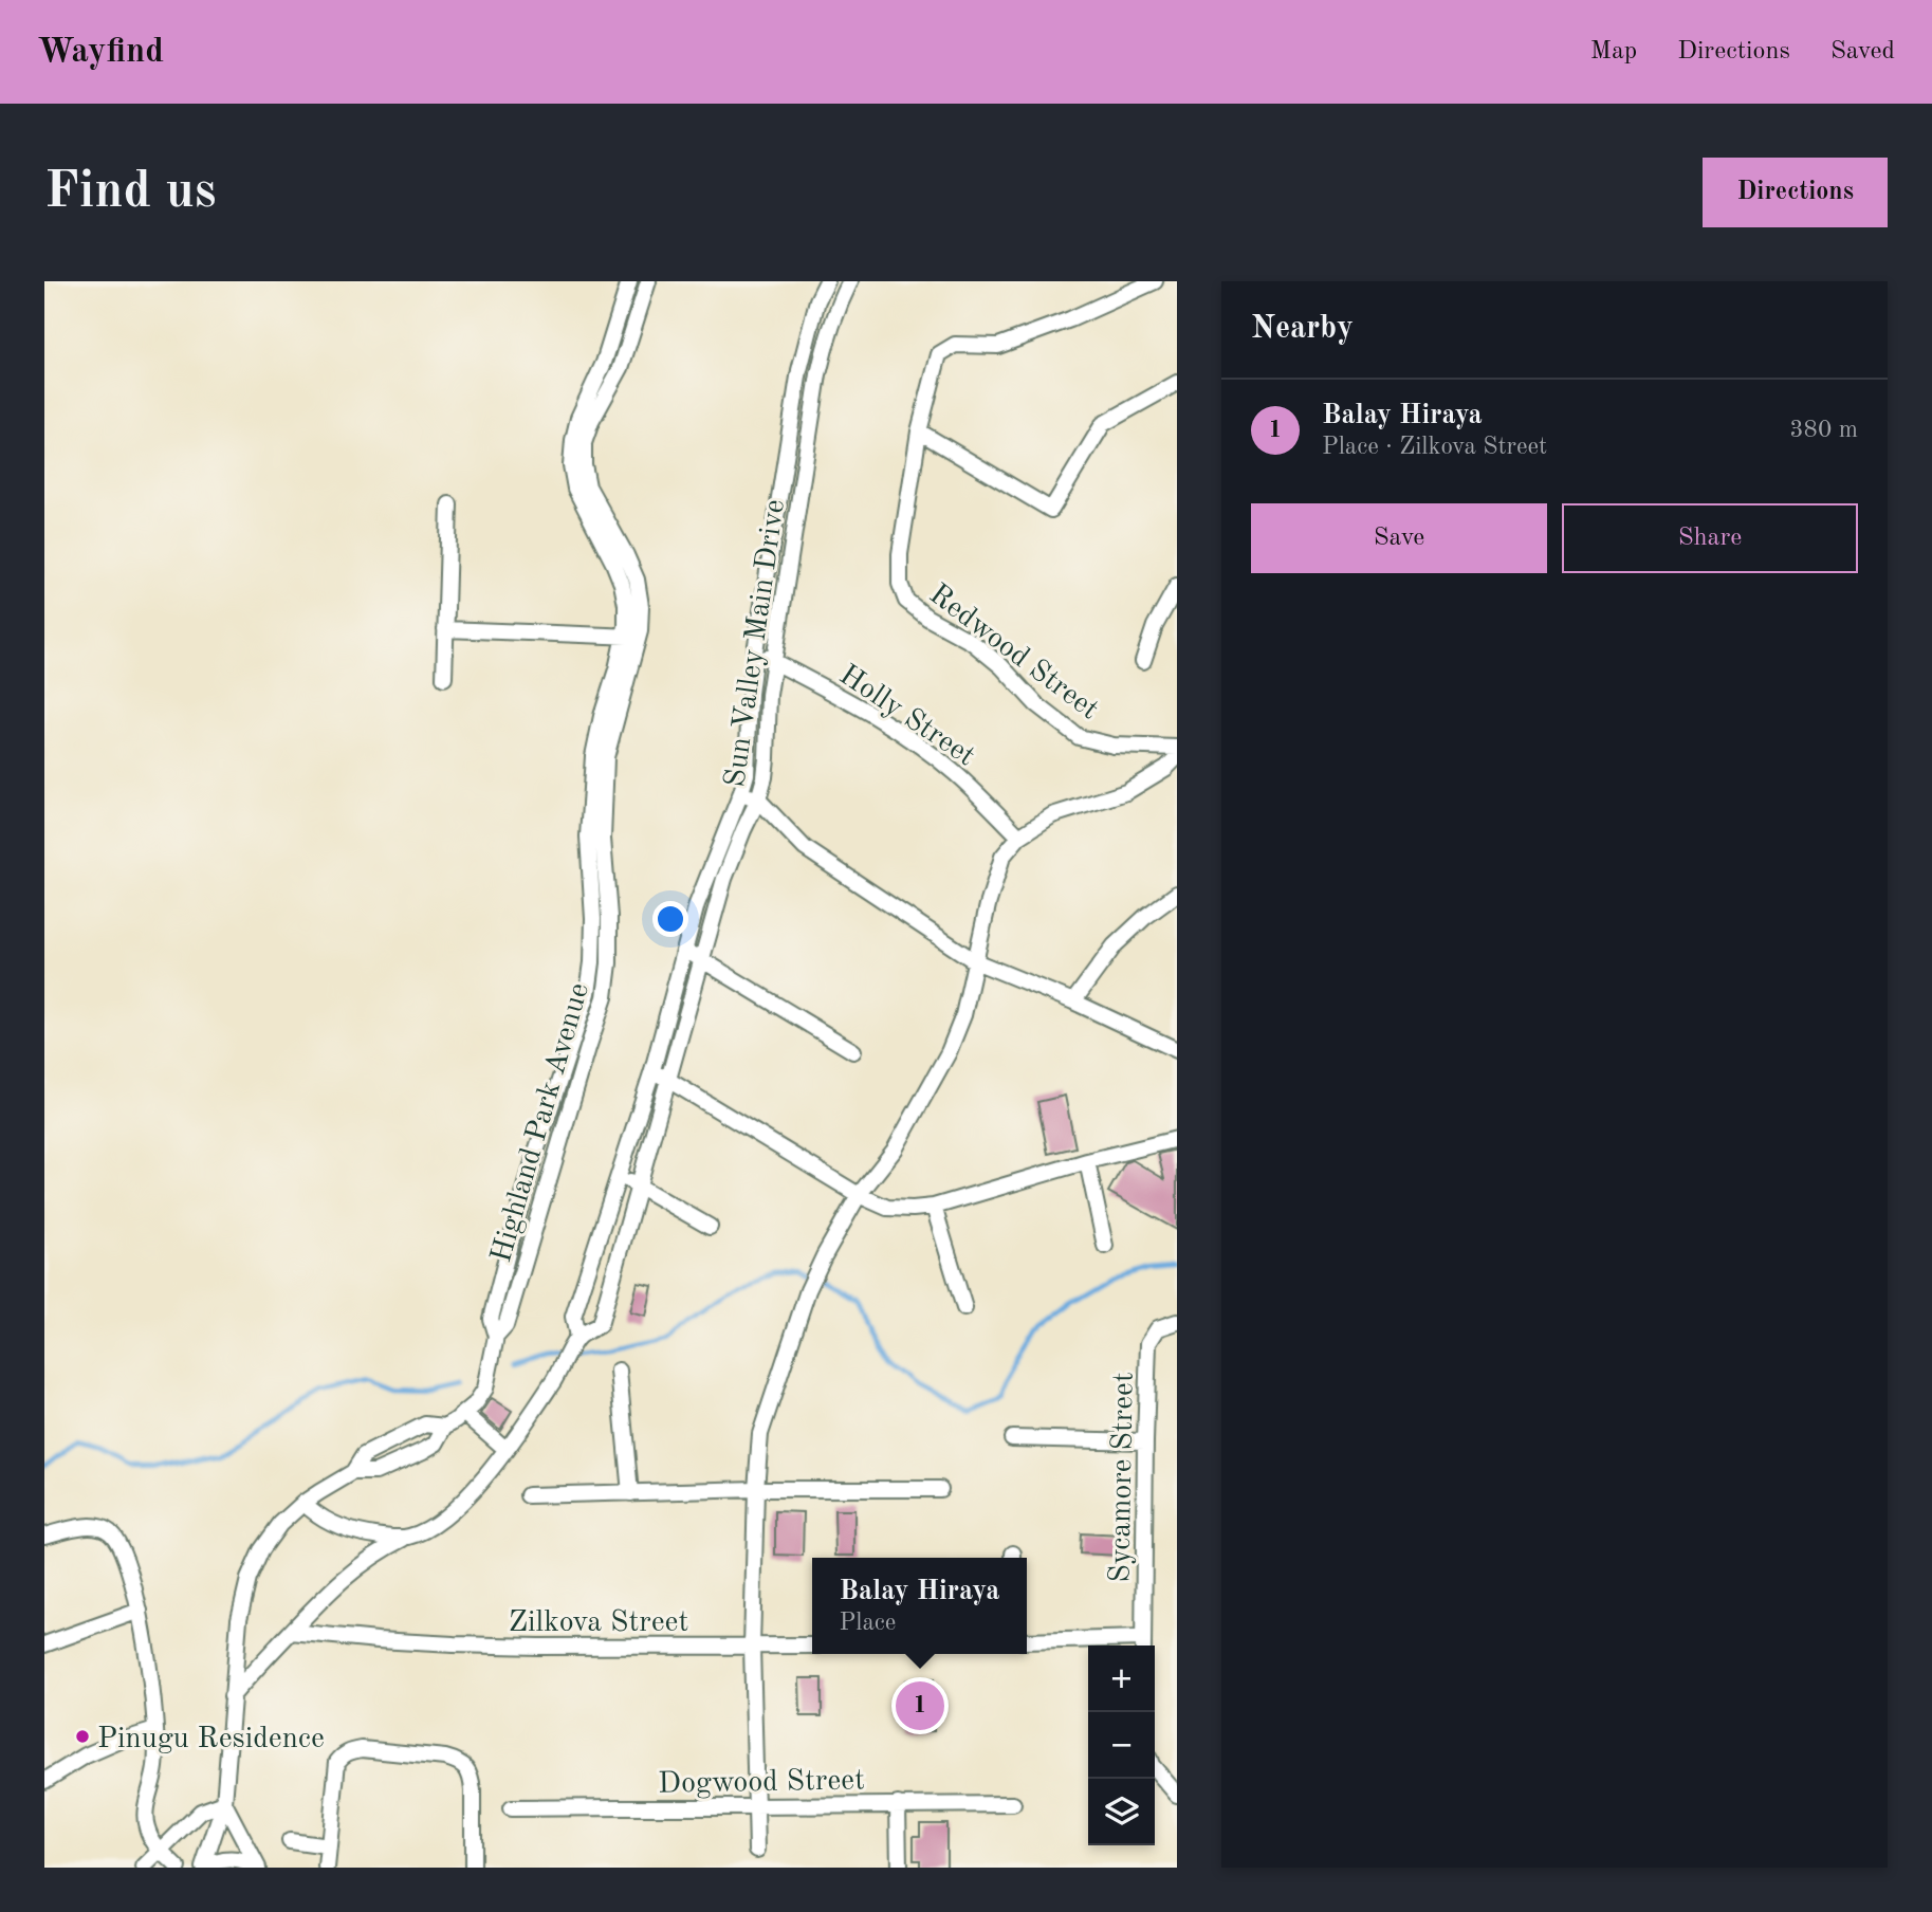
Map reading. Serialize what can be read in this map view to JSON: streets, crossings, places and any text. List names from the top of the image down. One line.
{"streets":{"street":["Sun Valley Main Drive","Redwood Street","Holly Street","Highland Park Avenue","Sycamore Street","Zilkova Street","Dogwood Street"]},"crossings":[["Sun Valley Main Drive","Holly Street"],["Sun Valley Main Drive","Highland Park Avenue"]],"places":["Pinugu Residence"],"page":{"header":"Wayfind","nav":["Map","Directions","Saved"],"buttons":["Directions",["Save","Share"]],"title":"Find us","heading":"Nearby","list":[{"mark":"1","name":"Balay Hiraya","note":"Place · Zilkova Street","value":"380 m"}],"popup":["Balay Hiraya","Place"],"map_buttons":["+","−"],"pins":"1"}}
